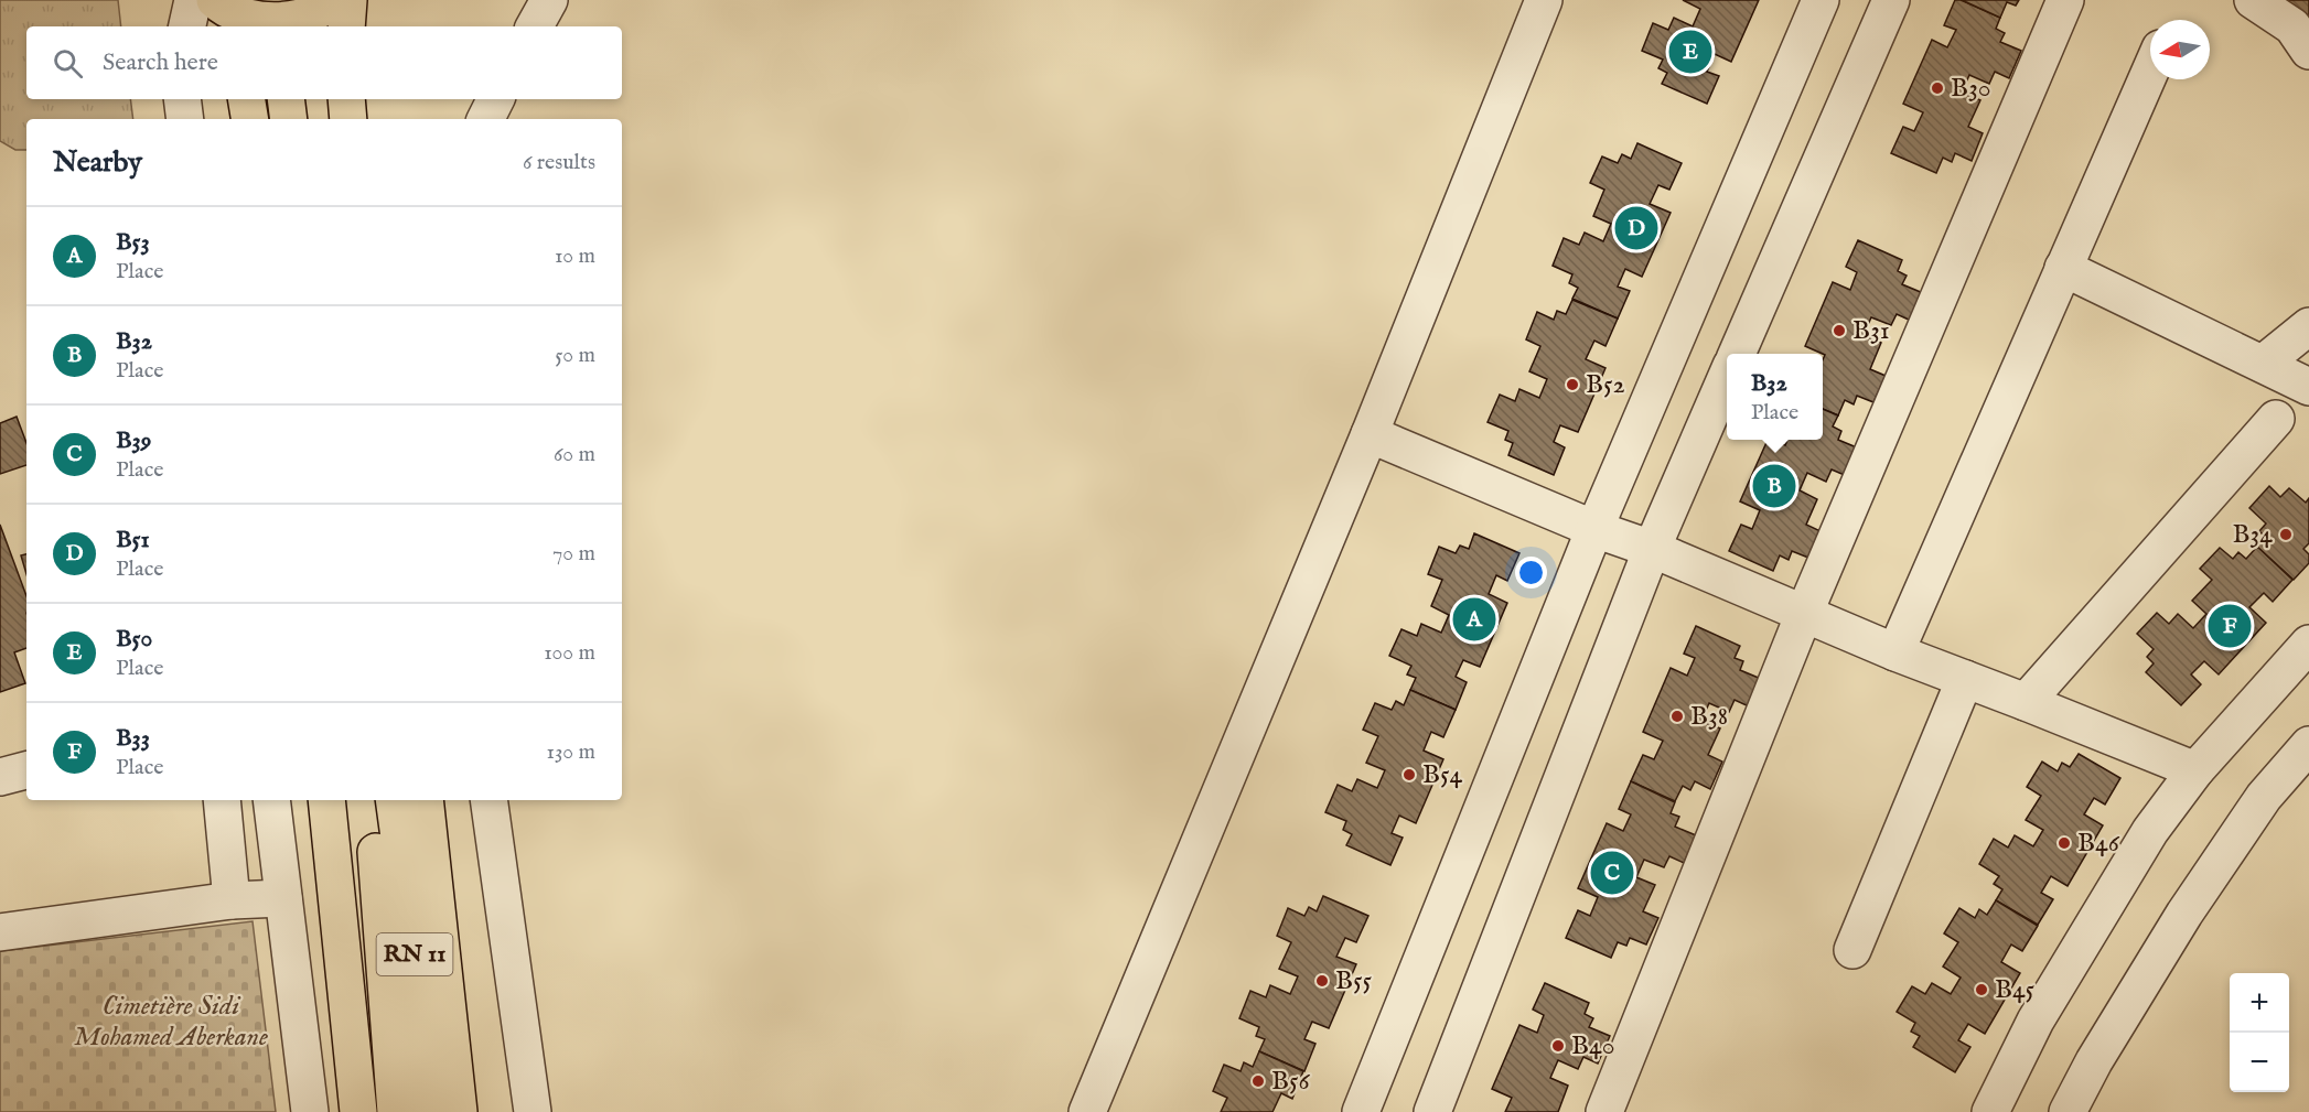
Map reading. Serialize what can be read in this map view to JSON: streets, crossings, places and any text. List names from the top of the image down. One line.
{"streets":{"highway":["RN 11"]},"parks":["Cimetière Sidi Mohamed Aberkane"],"places":["B30","B31","B52","B34","B38","B54","B46","B55","B45","B40","B56"],"north":"left","page":{"search":"Search here","pins":["E","D","B","A","F","C"],"heading":["Nearby","6 results"],"list":[{"mark":"A","name":"B53","note":"Place","value":"10 m"},{"mark":"B","name":"B32","note":"Place","value":"50 m"},{"mark":"C","name":"B39","note":"Place","value":"60 m"},{"mark":"D","name":"B51","note":"Place","value":"70 m"},{"mark":"E","name":"B50","note":"Place","value":"100 m"},{"mark":"F","name":"B33","note":"Place","value":"130 m"}],"popup":["B32","Place"],"map_buttons":["+","−"]}}
